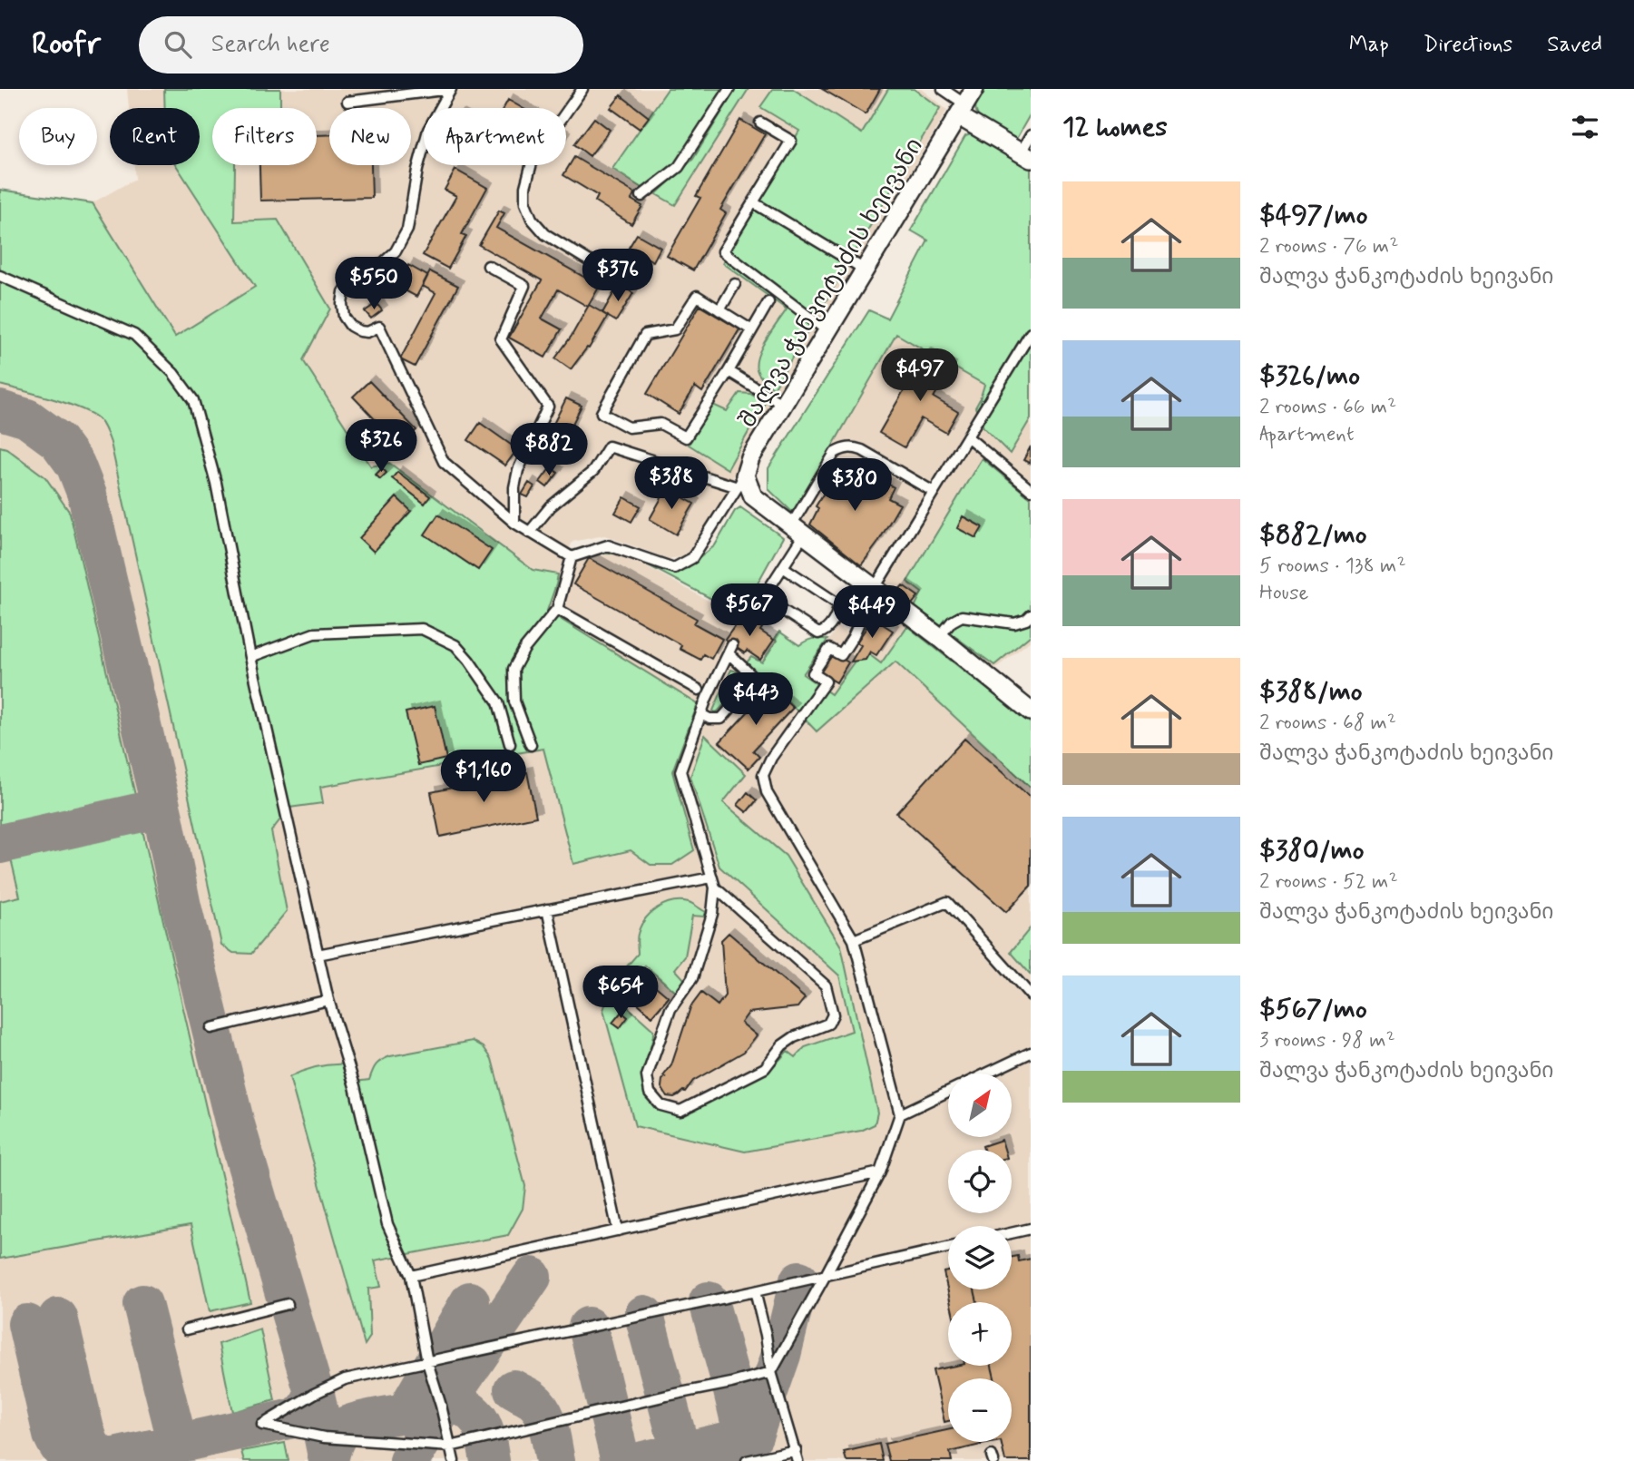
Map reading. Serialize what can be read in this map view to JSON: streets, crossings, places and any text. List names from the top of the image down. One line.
{"streets":{"street":["შალვა ჭანკოტაძის ხეივანი"]},"north":"top right","page":{"header":"Roofr","search":"Search here","nav":["Map","Directions","Saved"],"heading":"12 homes","chip":["Buy","Rent","Filters","New","Apartment"],"list":[{"name":"$497/mo","note":"2 rooms · 76 m² · შალვა ჭანკოტაძის ხეივანი"},{"name":"$326/mo","note":"2 rooms · 66 m² · Apartment"},{"name":"$882/mo","note":"5 rooms · 138 m² · House"},{"name":"$388/mo","note":"2 rooms · 68 m² · შალვა ჭანკოტაძის ხეივანი"},{"name":"$380/mo","note":"2 rooms · 52 m² · შალვა ჭანკოტაძის ხეივანი"},{"name":"$567/mo","note":"3 rooms · 98 m² · შალვა ჭანკოტაძის ხეივანი"}],"price":["$376","$550","$497","$326","$882","$388","$380","$567","$449","$443","$1,160","$654"],"map_buttons":["+","−"]}}
